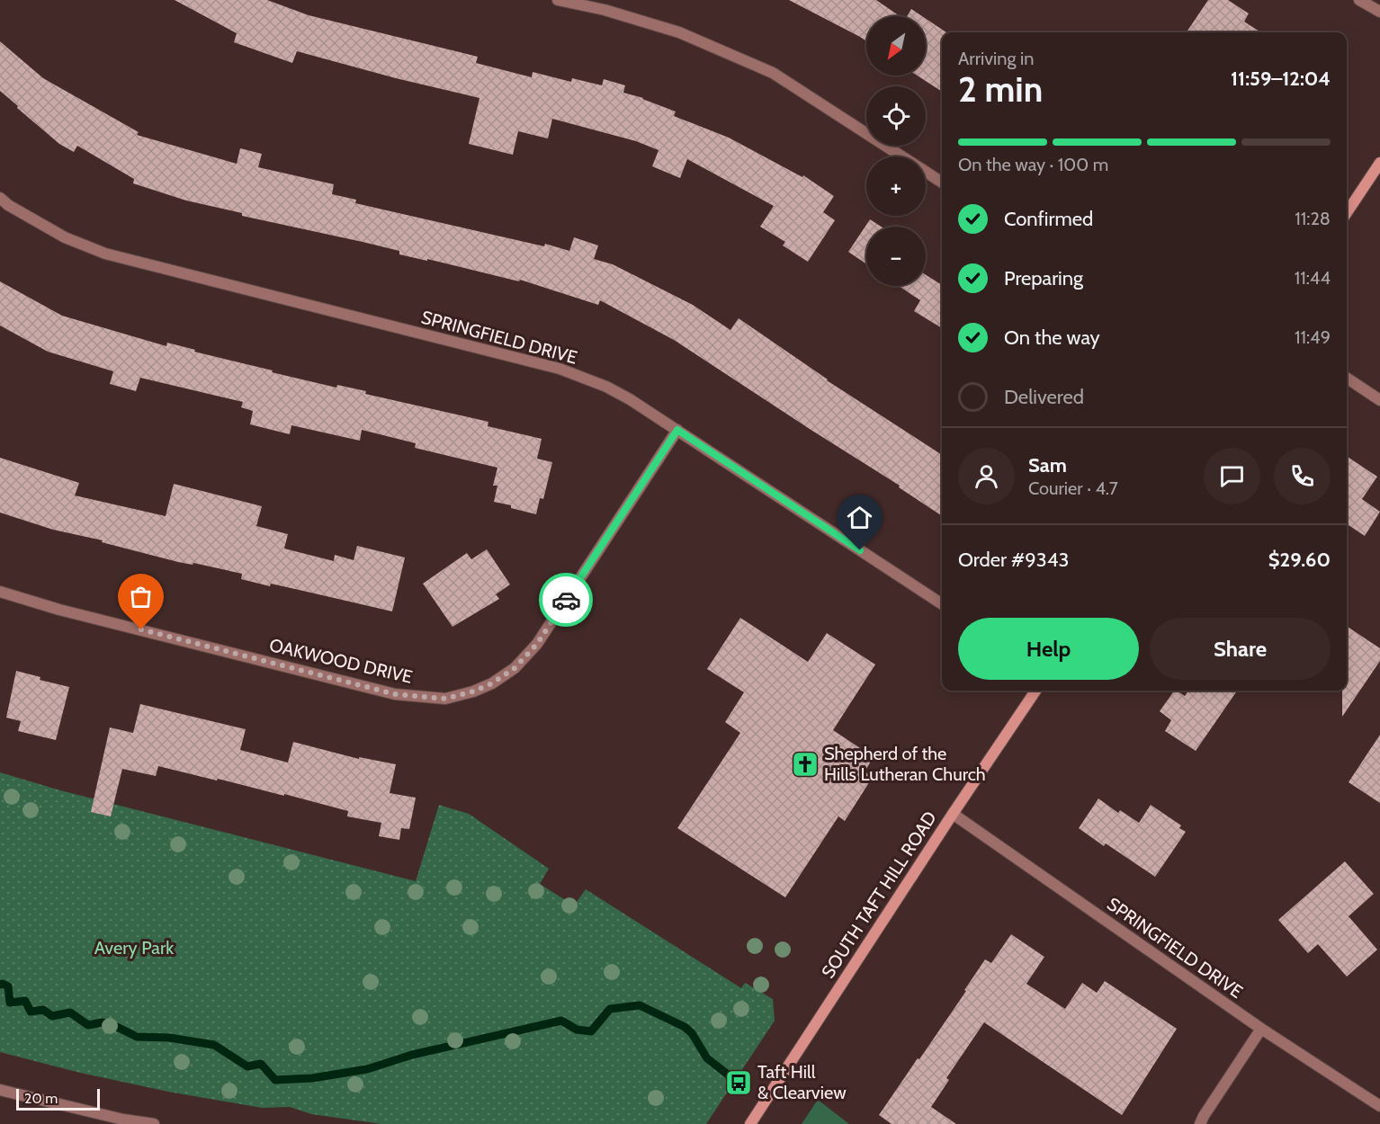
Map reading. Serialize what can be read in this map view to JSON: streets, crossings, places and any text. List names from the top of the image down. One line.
{"streets":{"main road":["SOUTH TAFT HILL ROAD"],"street":["SPRINGFIELD DRIVE","OAKWOOD DRIVE"]},"crossings":[["SPRINGFIELD DRIVE","OAKWOOD DRIVE"],["SPRINGFIELD DRIVE","SOUTH TAFT HILL ROAD"]],"parks":["Avery Park"],"places":{"church":["Shepherd of the Hills Lutheran Church"],"bus stop":["Taft Hill & Clearview"]},"scale_bar":"20 m","north":"bottom left","page":{"map_buttons":["+","−"],"heading":["2 min","Arriving in","11:59–12:04"],"panel":["Sam","Courier · 4.7","Order #9343","$29.60"],"bar":"On the way · 100 m","list":[["Confirmed","11:28"],["Preparing","11:44"],["On the way","11:49"],"Delivered"],"buttons":["Help","Share"],"scale":"20 m"}}
